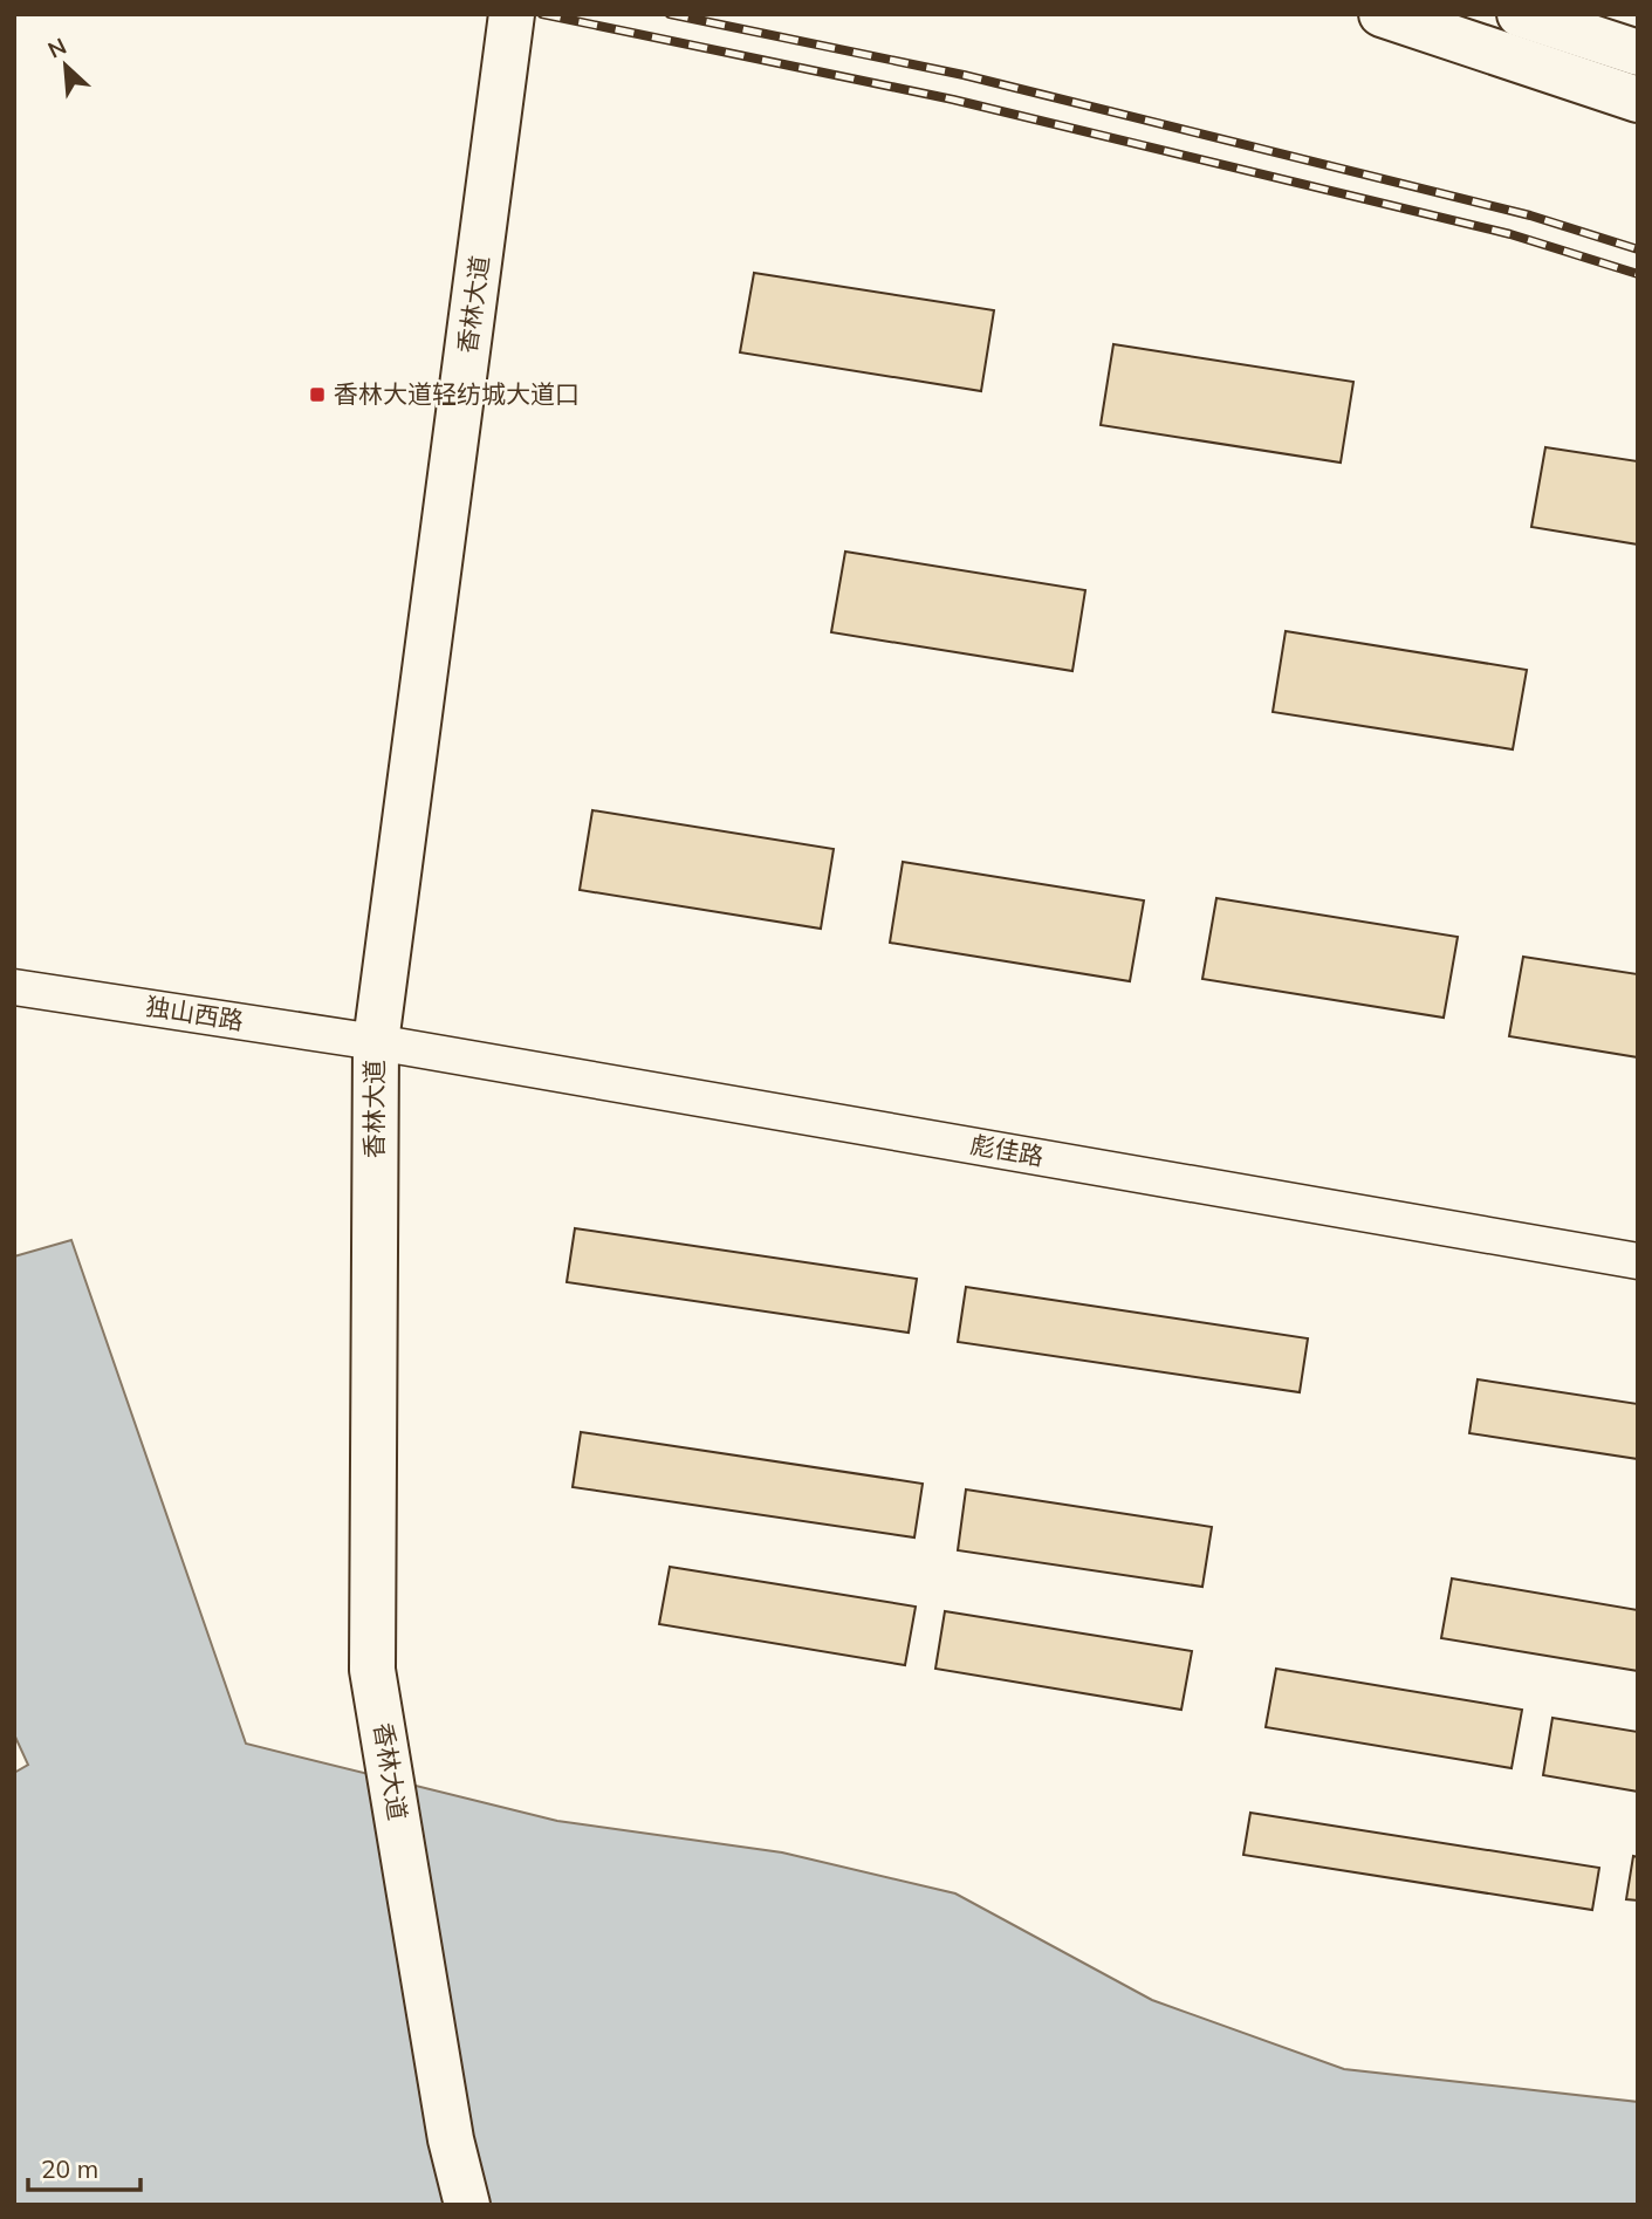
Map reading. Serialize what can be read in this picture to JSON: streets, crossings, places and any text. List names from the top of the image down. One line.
{"streets":{"main road":["香林大道"],"street":["独山西路","彪佳路"]},"crossings":[["香林大道","独山西路"],["香林大道","彪佳路"],["独山西路","彪佳路"]],"places":{"transit":["香林大道轻纺城大道口"]},"scale_bar":"20 m","north":"top left"}
